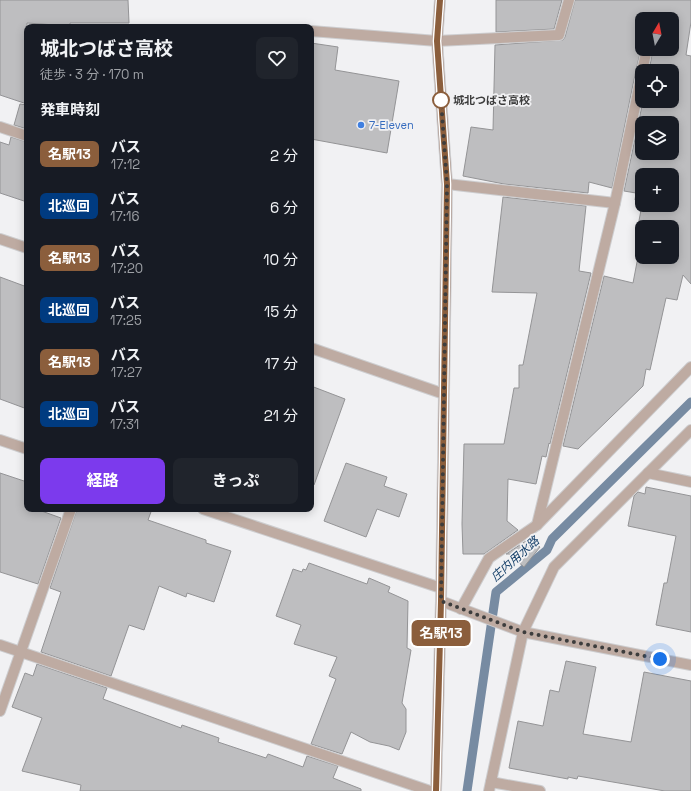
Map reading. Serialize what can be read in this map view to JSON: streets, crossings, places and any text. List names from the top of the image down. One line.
{"water":["庄内用水路"],"places":["城北つばさ高校","7-Eleven"],"lines":["bus line 名駅13"],"north":"top","page":{"on_map":"名駅13","map_buttons":["+","−"],"heading":[["城北つばさ高校","徒歩 · 3 分 · 170 m"],"発車時刻"],"list":[{"mark":"名駅13","name":"バス","note":"17:12","value":"2 分"},{"mark":"北巡回","name":"バス","note":"17:16","value":"6 分"},{"mark":"名駅13","name":"バス","note":"17:20","value":"10 分"},{"mark":"北巡回","name":"バス","note":"17:25","value":"15 分"},{"mark":"名駅13","name":"バス","note":"17:27","value":"17 分"},{"mark":"北巡回","name":"バス","note":"17:31","value":"21 分"}],"buttons":["経路","きっぷ"]}}
